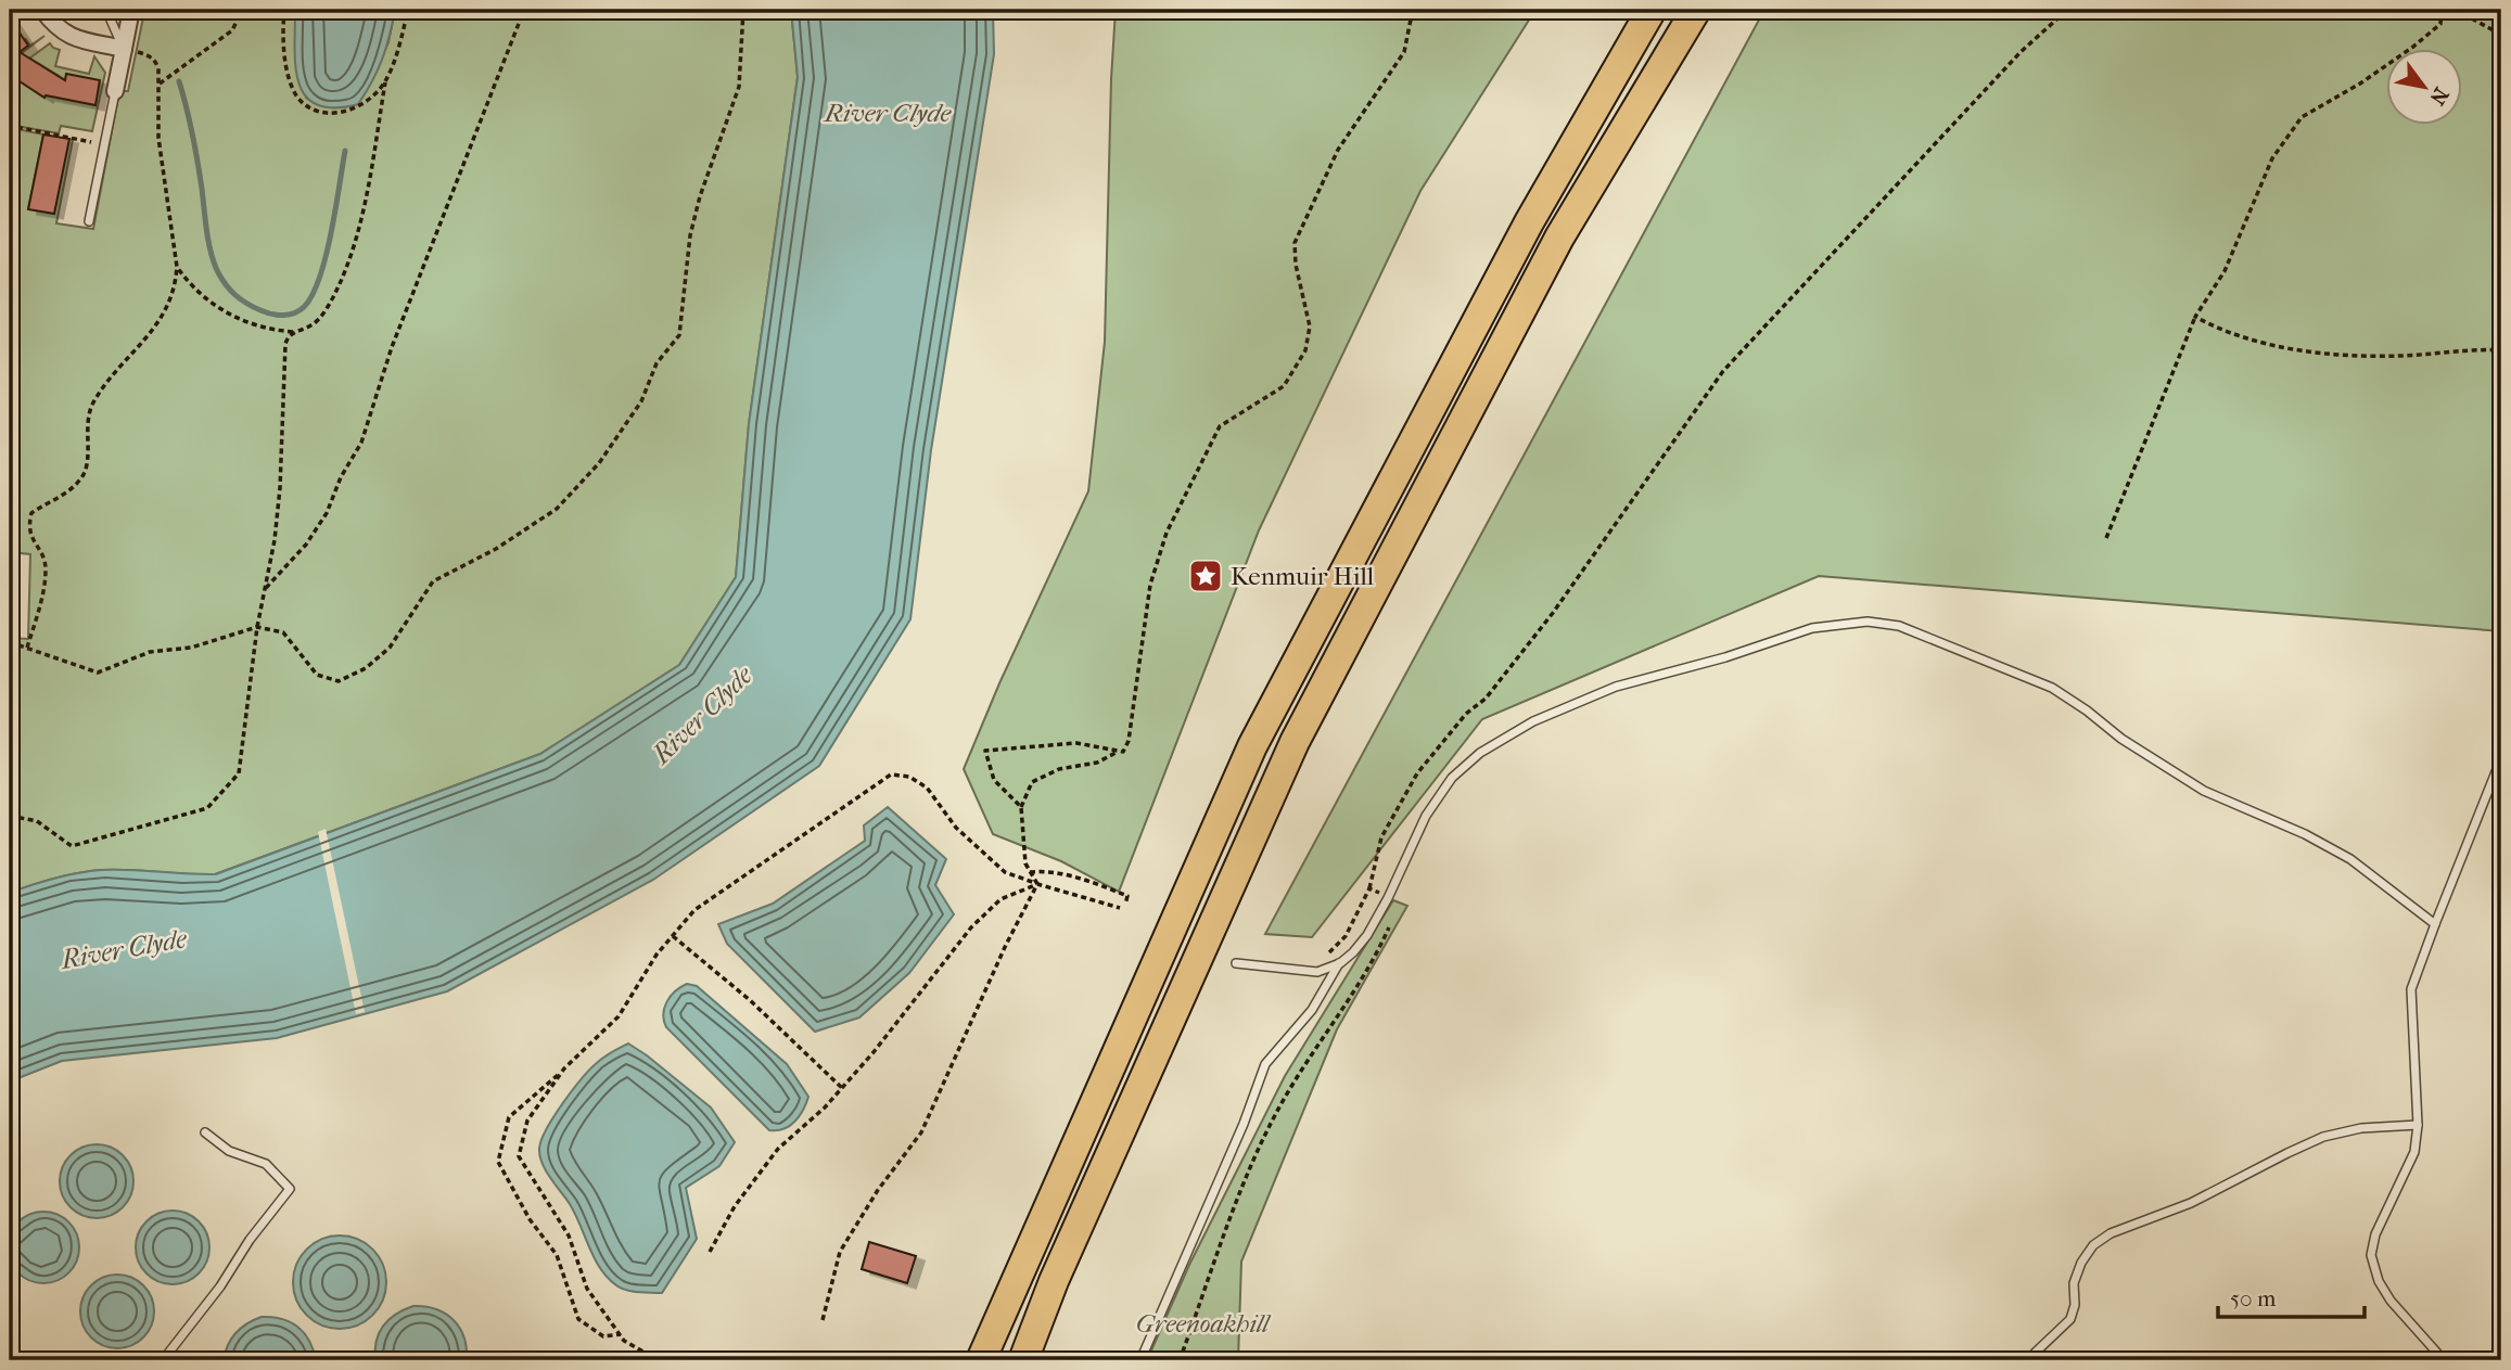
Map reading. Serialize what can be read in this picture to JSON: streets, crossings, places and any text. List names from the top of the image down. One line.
{"water":["River Clyde"],"parks":["Greenoakhill"],"places":{"place":["Kenmuir Hill"]},"scale_bar":"50 m","north":"bottom right"}
